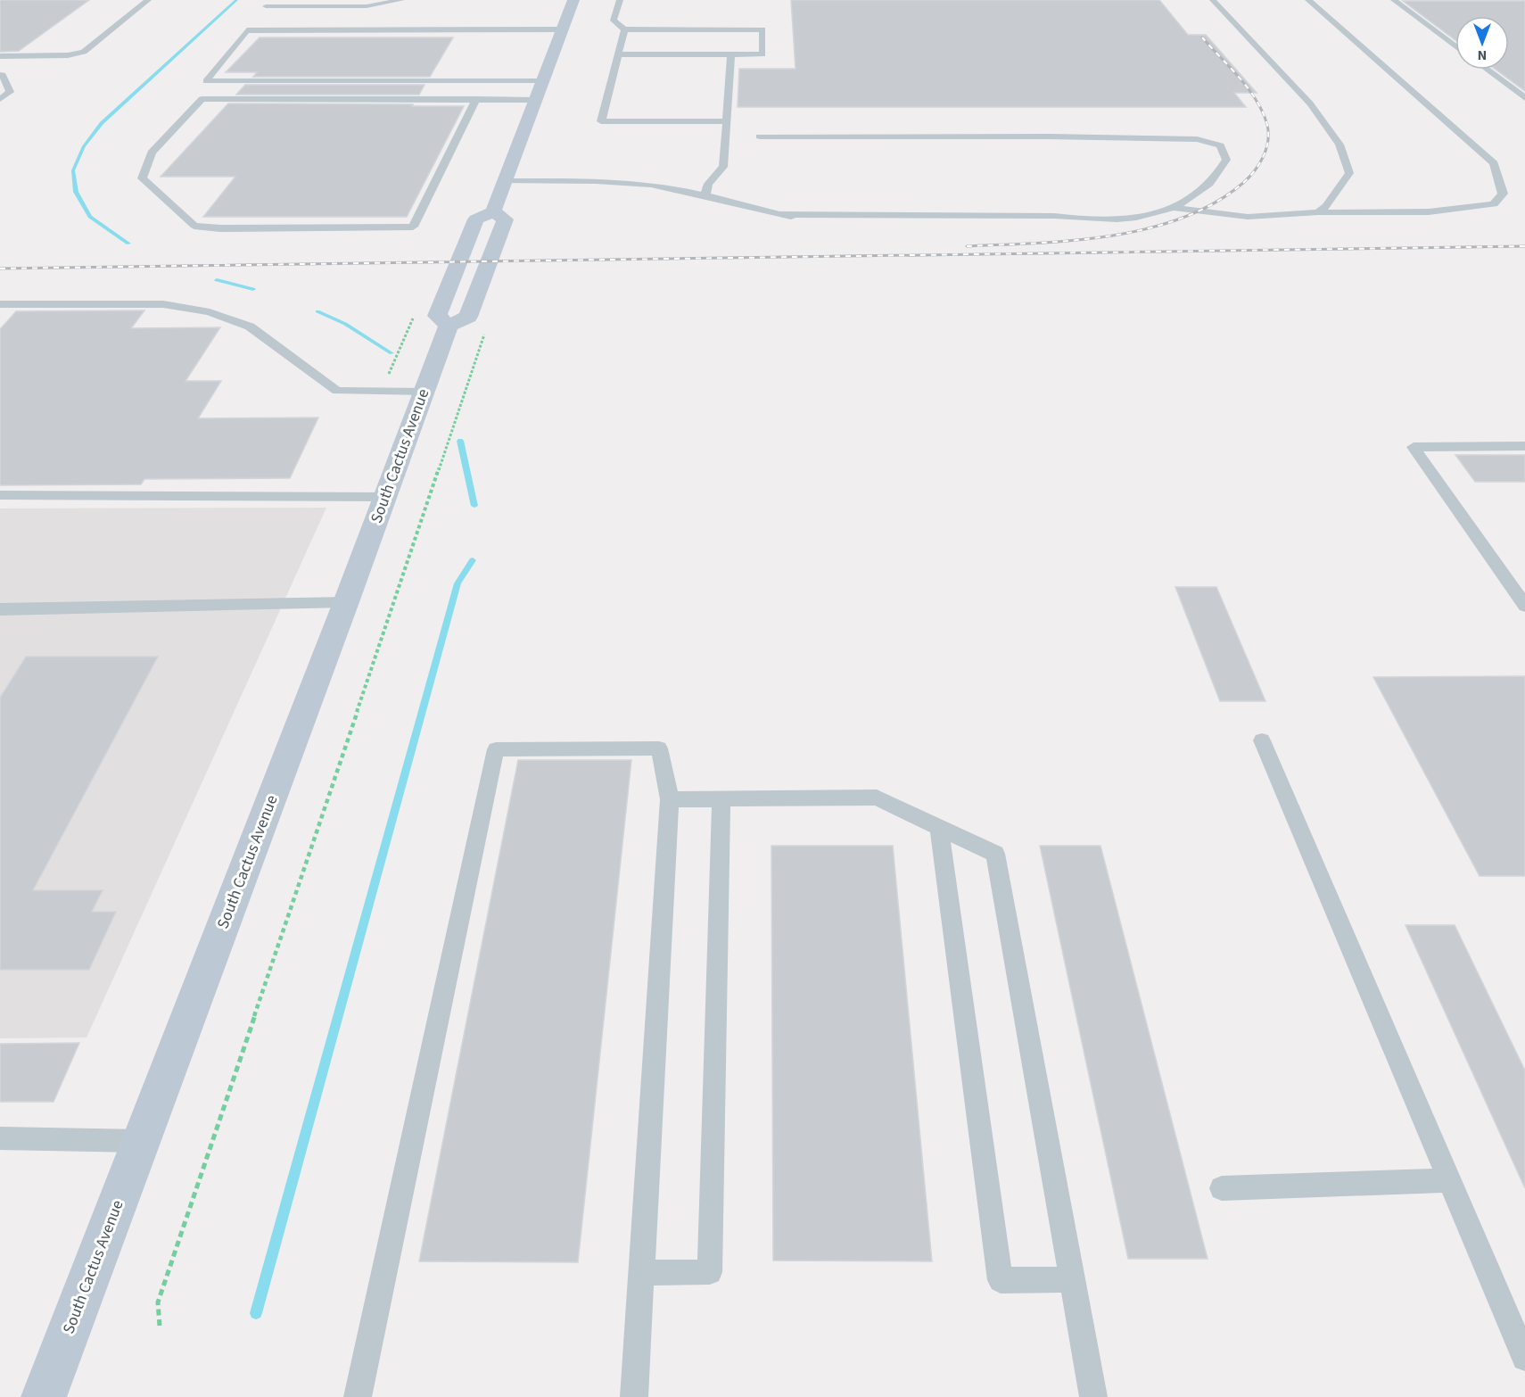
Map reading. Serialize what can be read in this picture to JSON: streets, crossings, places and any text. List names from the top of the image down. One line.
{"streets":{"main road":["South Cactus Avenue"]},"north":"bottom"}
